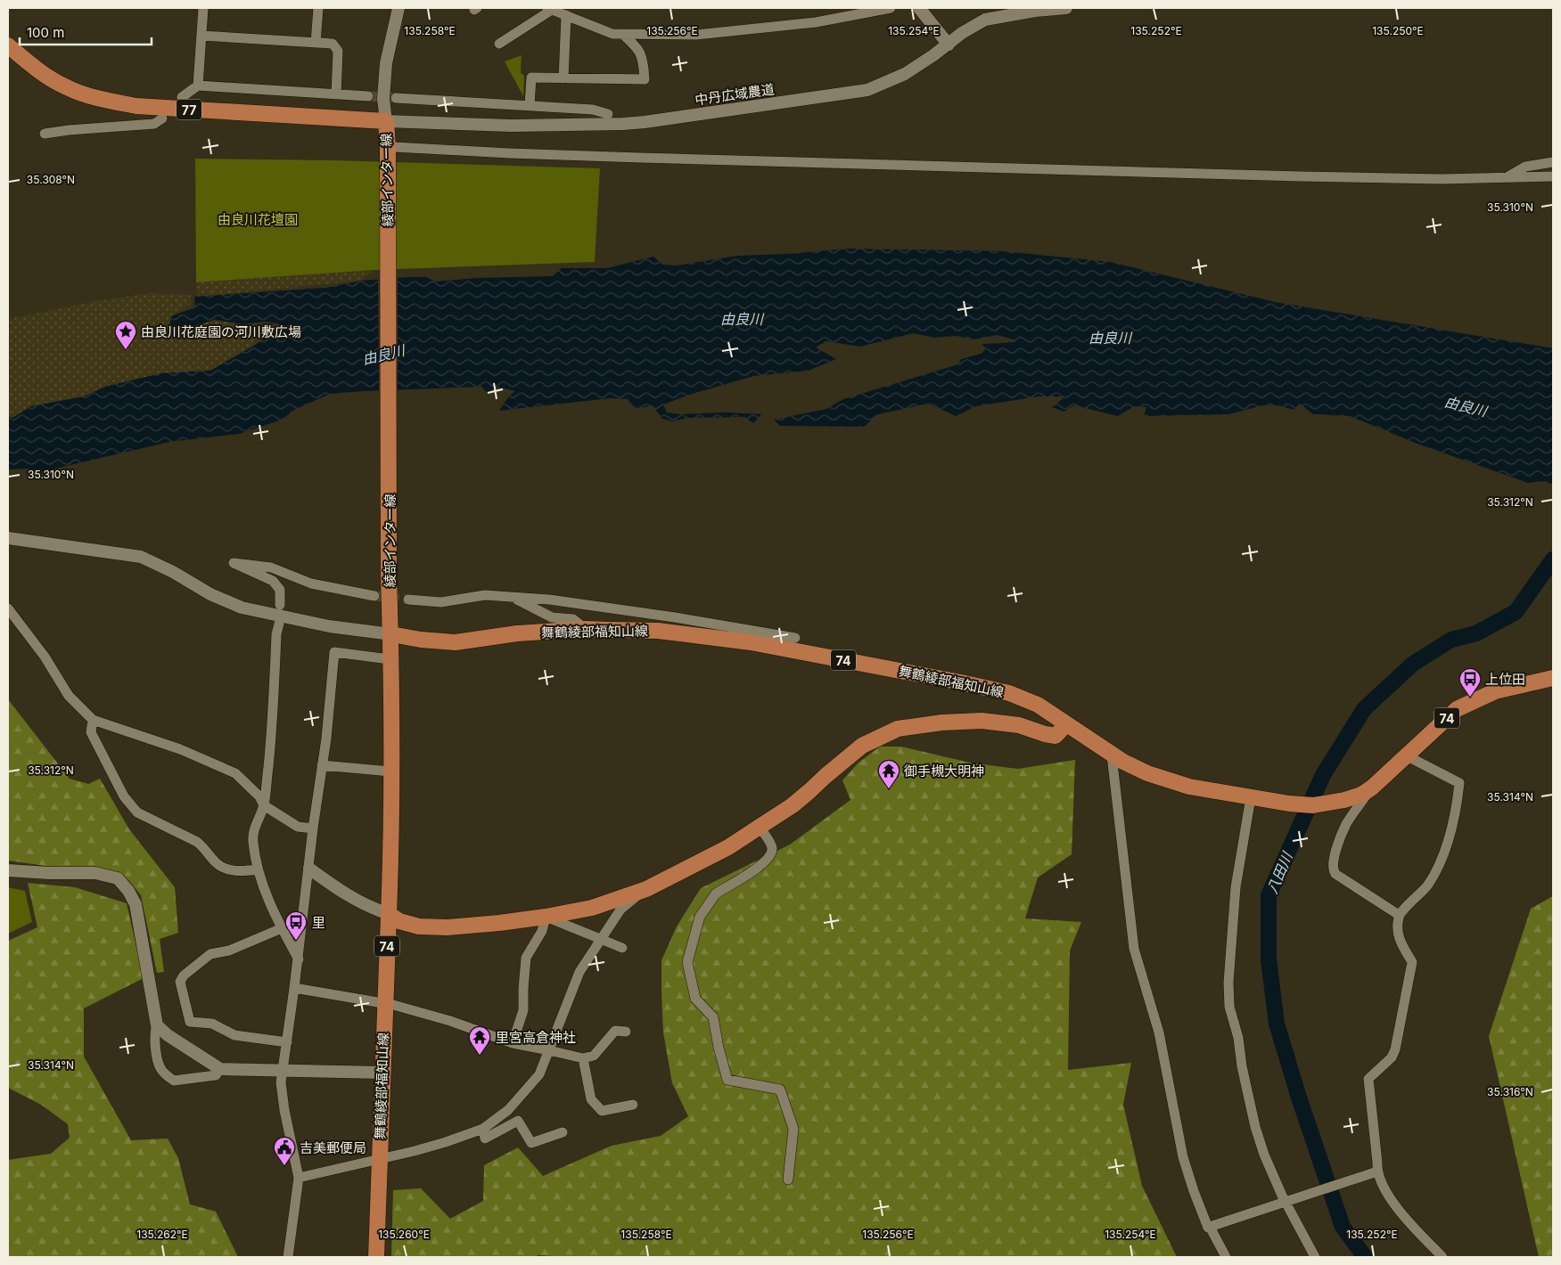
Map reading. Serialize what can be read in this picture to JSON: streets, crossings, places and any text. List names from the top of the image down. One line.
{"streets":{"main road":["77","綾部インター線","舞鶴綾部福知山線","74"],"street":["中丹広域農道"]},"crossings":[["中丹広域農道","綾部インター線"],["綾部インター線","舞鶴綾部福知山線"],["舞鶴綾部福知山線","74"]],"water":["由良川","八田川"],"parks":["由良川花壇園"],"places":{"place":["由良川花庭園の河川敷広場"],"bus stop":["上位田","里"],"temple":["御手槻大明神","里宮高倉神社"],"public building":["吉美郵便局"]},"scale_bar":"100 m","coordinates":["135.258°E","135.256°E","135.254°E","135.252°E","135.250°E","35.308°N","35.310°N","35.312°N","35.314°N","35.316°N","135.262°E","135.260°E"]}
